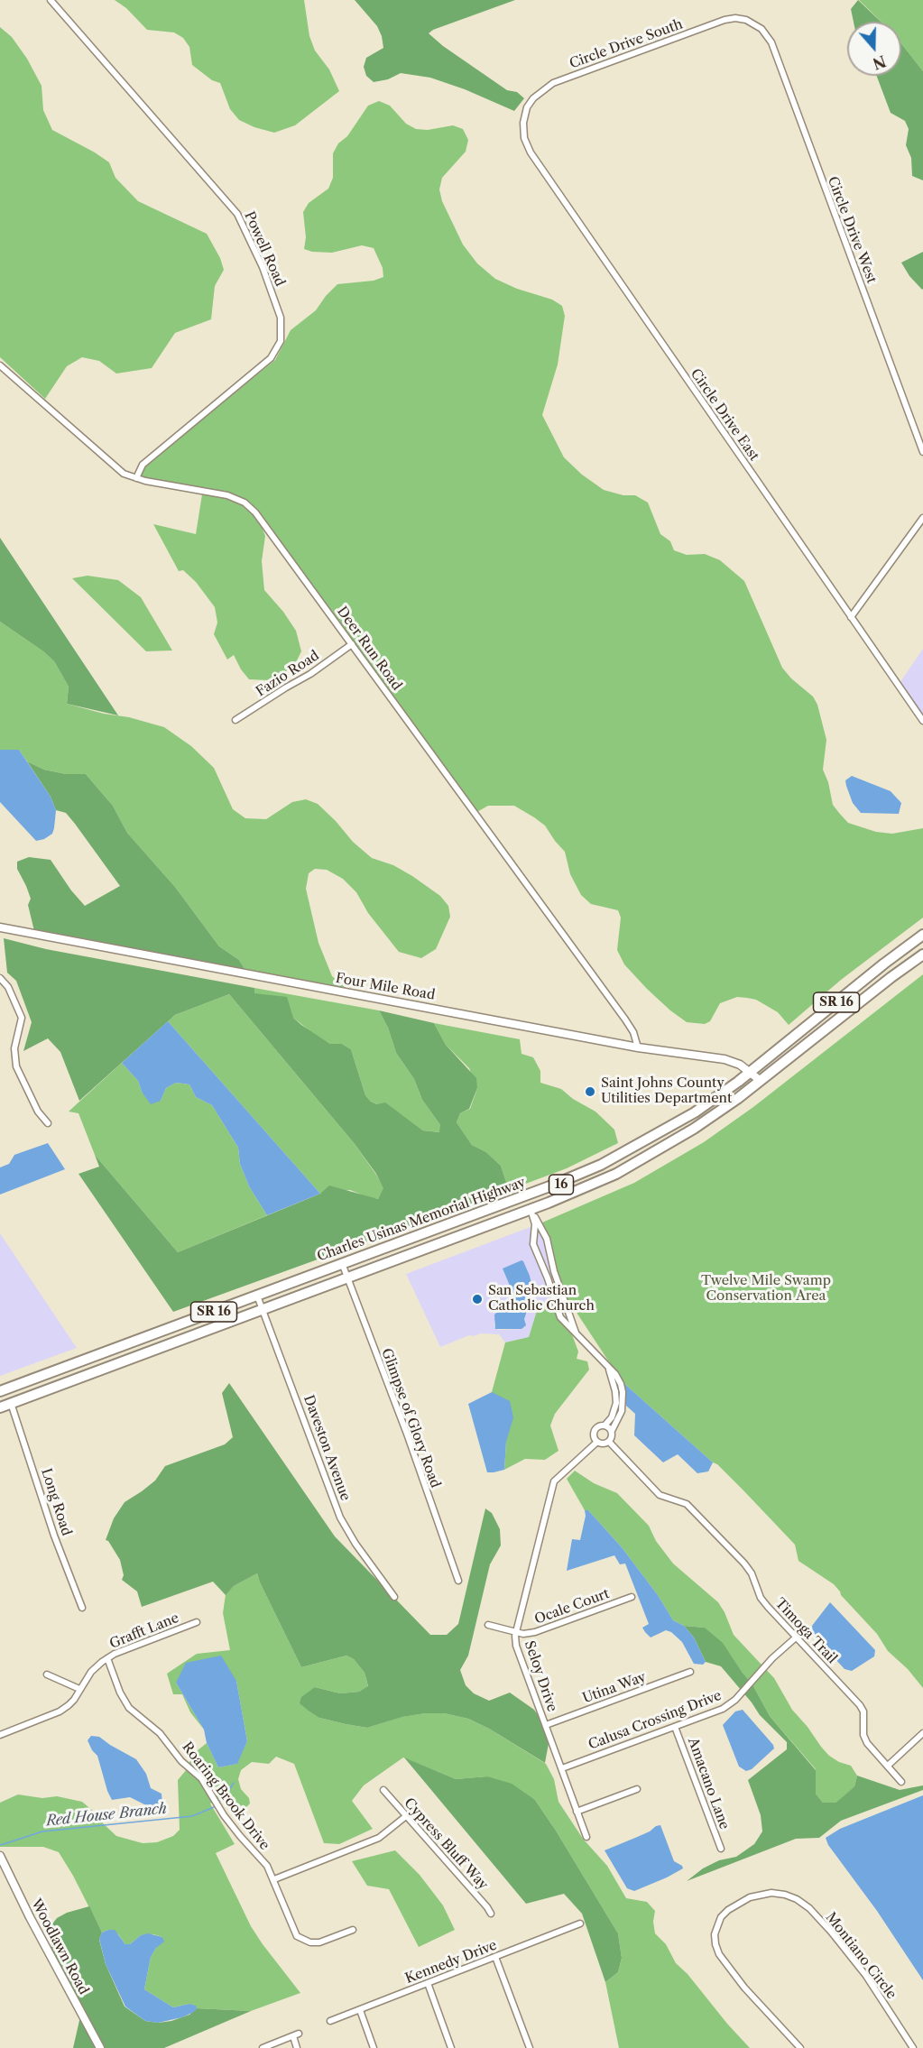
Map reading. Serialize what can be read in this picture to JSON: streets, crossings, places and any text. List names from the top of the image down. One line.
{"streets":{"highway":["SR 16","16","Charles Usinas Memorial Highway"],"main road":["Four Mile Road","Woodlawn Road"],"street":["Circle Drive South","Circle Drive West","Powell Road","Circle Drive East","Deer Run Road","Fazio Road","Glimpse of Glory Road","Daveston Avenue","Long Road","Ocale Court","Grafft Lane","Timoga Trail","Seloy Drive","Utina Way","Calusa Crossing Drive","Amacano Lane","Roaring Brook Drive","Cypress Bluff Way","Montiano Circle","Kennedy Drive"]},"crossings":[["Circle Drive South","Circle Drive West"],["Circle Drive South","Circle Drive East"],["Powell Road","Deer Run Road"],["Deer Run Road","Fazio Road"],["Deer Run Road","Four Mile Road"],["Four Mile Road","Charles Usinas Memorial Highway"],["16","Charles Usinas Memorial Highway"],["16","Seloy Drive"],["Charles Usinas Memorial Highway","Glimpse of Glory Road"],["Charles Usinas Memorial Highway","Daveston Avenue"],["Charles Usinas Memorial Highway","Long Road"],["Charles Usinas Memorial Highway","Seloy Drive"],["Ocale Court","Seloy Drive"],["Grafft Lane","Roaring Brook Drive"],["Timoga Trail","Seloy Drive"],["Timoga Trail","Calusa Crossing Drive"],["Seloy Drive","Utina Way"],["Seloy Drive","Calusa Crossing Drive"],["Calusa Crossing Drive","Amacano Lane"]],"water":["Red House Branch"],"parks":["Twelve Mile Swamp Conservation Area"],"places":["Saint Johns County Utilities Department","San Sebastian Catholic Church"],"north":"bottom"}
